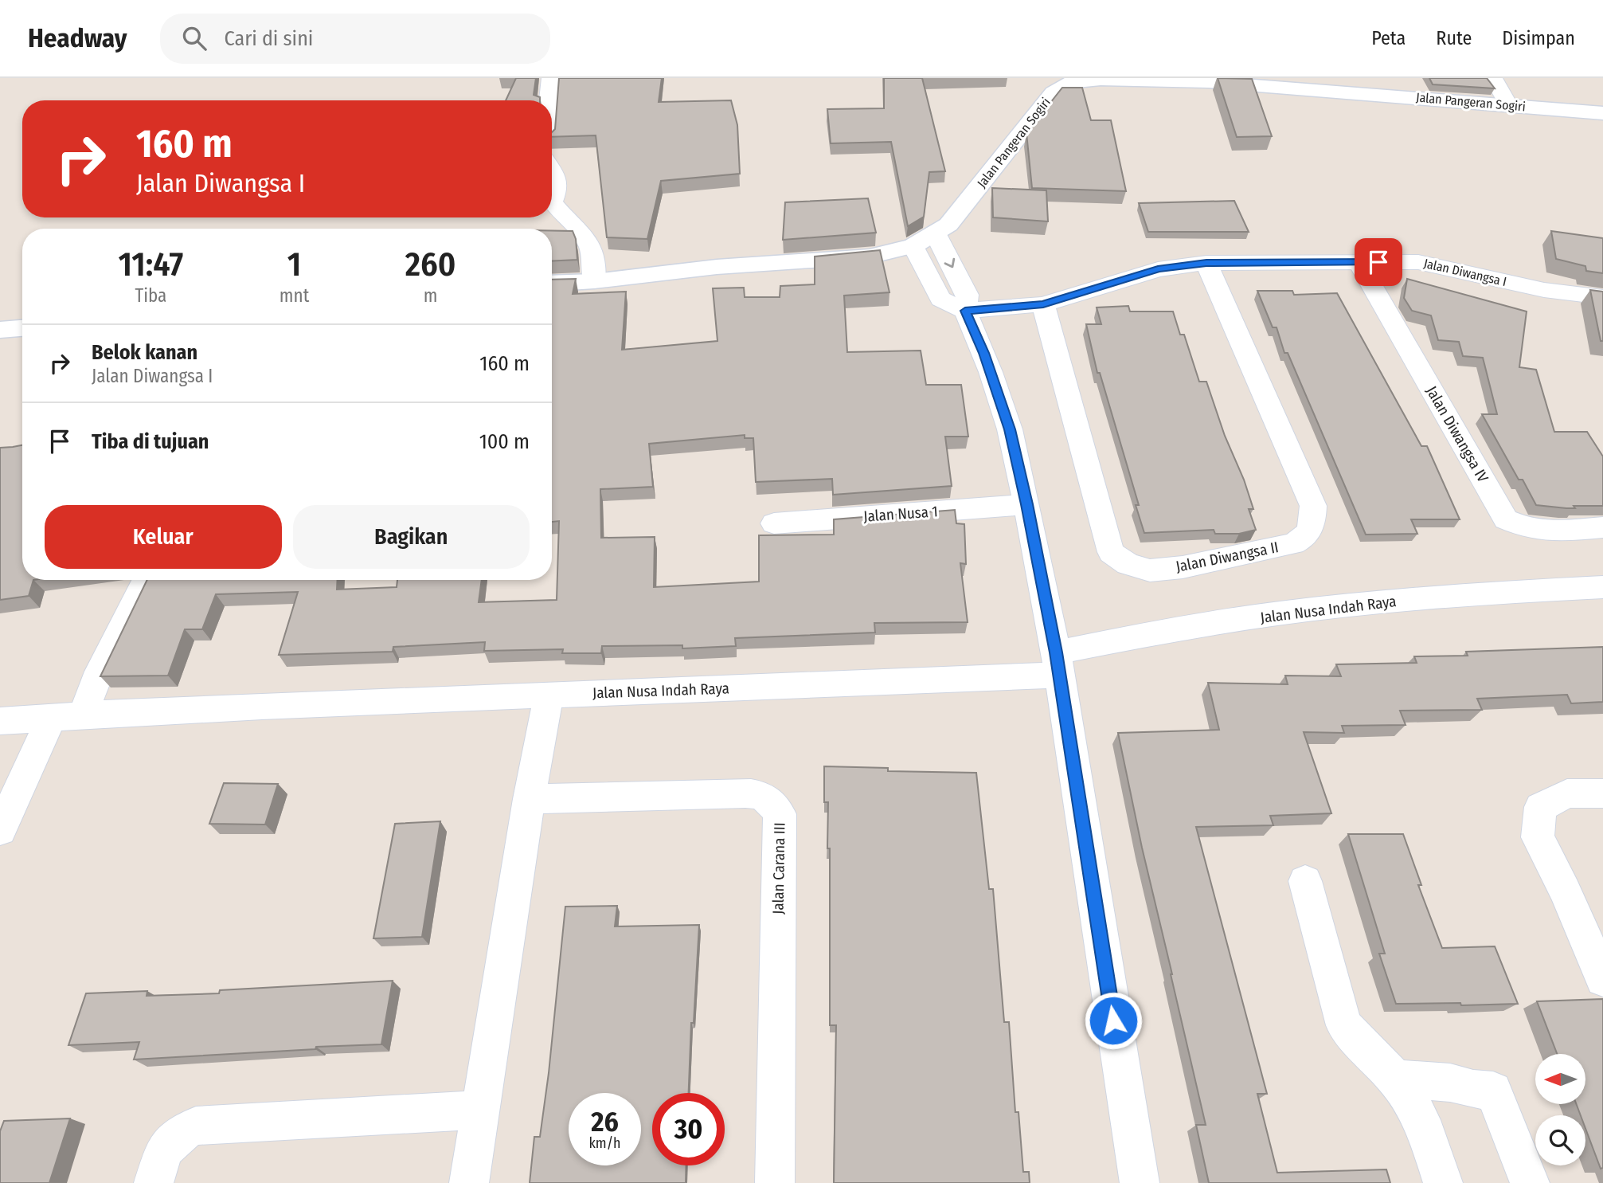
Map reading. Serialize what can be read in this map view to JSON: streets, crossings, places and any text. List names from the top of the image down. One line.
{"streets":{"street":["Jalan Pangeran Sogiri","Jalan Diwangsa I","Jalan Diwangsa IV","Jalan Nusa 1","Jalan Diwangsa II","Jalan Nusa Indah Raya","Jalan Carana III"]},"crossings":[["Jalan Diwangsa I","Jalan Diwangsa IV"],["Jalan Diwangsa I","Jalan Diwangsa II"]],"north":"left","page":{"header":"Headway","search":"Cari di sini","nav":["Peta","Rute","Disimpan"],"turn":["160 m","Jalan Diwangsa I"],"eta":["11:47","Tiba","1","mnt","260","m"],"list":[{"name":"Belok kanan","note":"Jalan Diwangsa I","value":"160 m"},{"name":"Tiba di tujuan","value":"100 m"}],"buttons":["Keluar","Bagikan"],"speed":"26 km/h","limit":"30"}}
